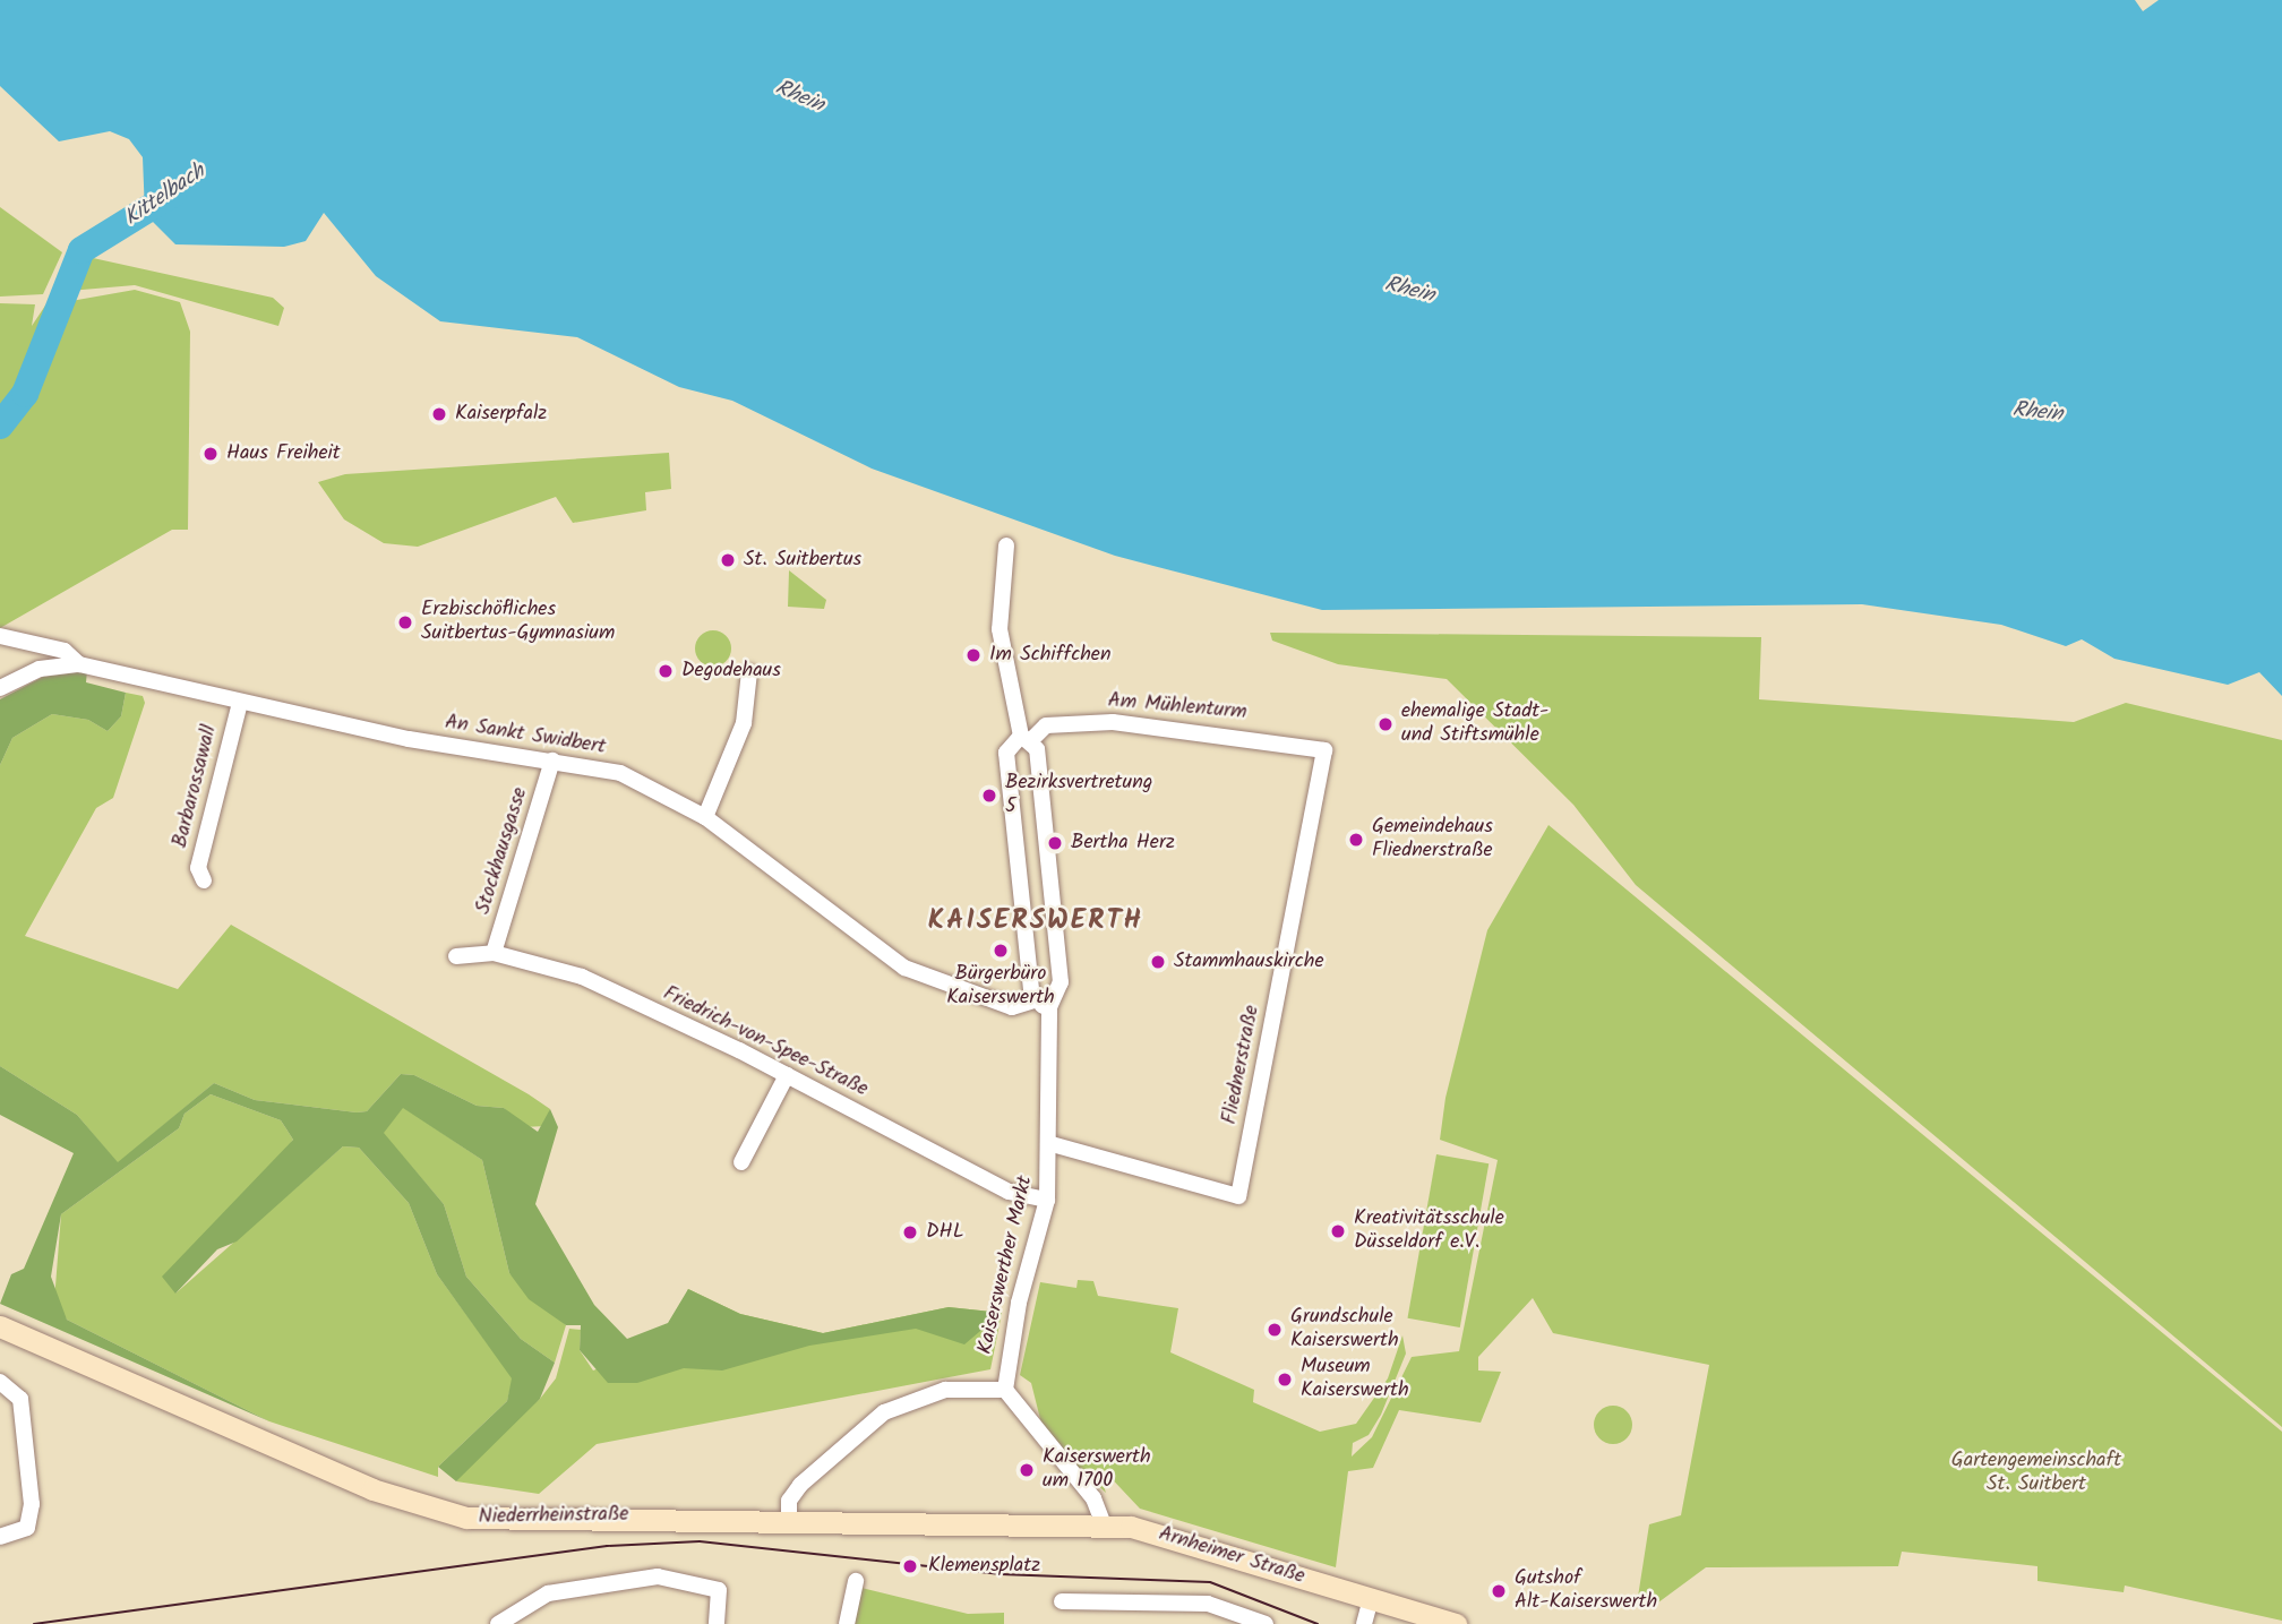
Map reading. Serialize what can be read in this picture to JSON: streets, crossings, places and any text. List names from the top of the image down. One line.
{"streets":{"main road":["Niederrheinstraße","Arnheimer Straße"],"street":["Am Mühlenturm","An Sankt Swidbert","Barbarossawall","Stockhausgasse","Friedrich-von-Spee-Straße","Fliednerstraße","Kaiserswerther Markt"]},"crossings":[["Am Mühlenturm","Fliednerstraße"],["Am Mühlenturm","Kaiserswerther Markt"],["An Sankt Swidbert","Barbarossawall"],["An Sankt Swidbert","Stockhausgasse"],["An Sankt Swidbert","Kaiserswerther Markt"],["Stockhausgasse","Friedrich-von-Spee-Straße"],["Friedrich-von-Spee-Straße","Kaiserswerther Markt"],["Fliednerstraße","Kaiserswerther Markt"],["Niederrheinstraße","Arnheimer Straße"]],"districts":["KAISERSWERTH"],"water":["Rhein","Kittelbach"],"parks":["Gartengemeinschaft St. Suitbert"],"places":["Kaiserpfalz","Haus Freiheit","St. Suitbertus","Erzbischöfliches Suitbertus-Gymnasium","Im Schiffchen","Degodehaus","ehemalige Stadt- und Stiftsmühle","Bezirksvertretung 5","Gemeindehaus Fliednerstraße","Bertha Herz","Bürgerbüro Kaiserswerth","Stammhauskirche","Kreativitätsschule Düsseldorf e.V.","DHL","Grundschule Kaiserswerth","Museum Kaiserswerth","Kaiserswerth um 1700","Klemensplatz","Gutshof Alt-Kaiserswerth"]}
